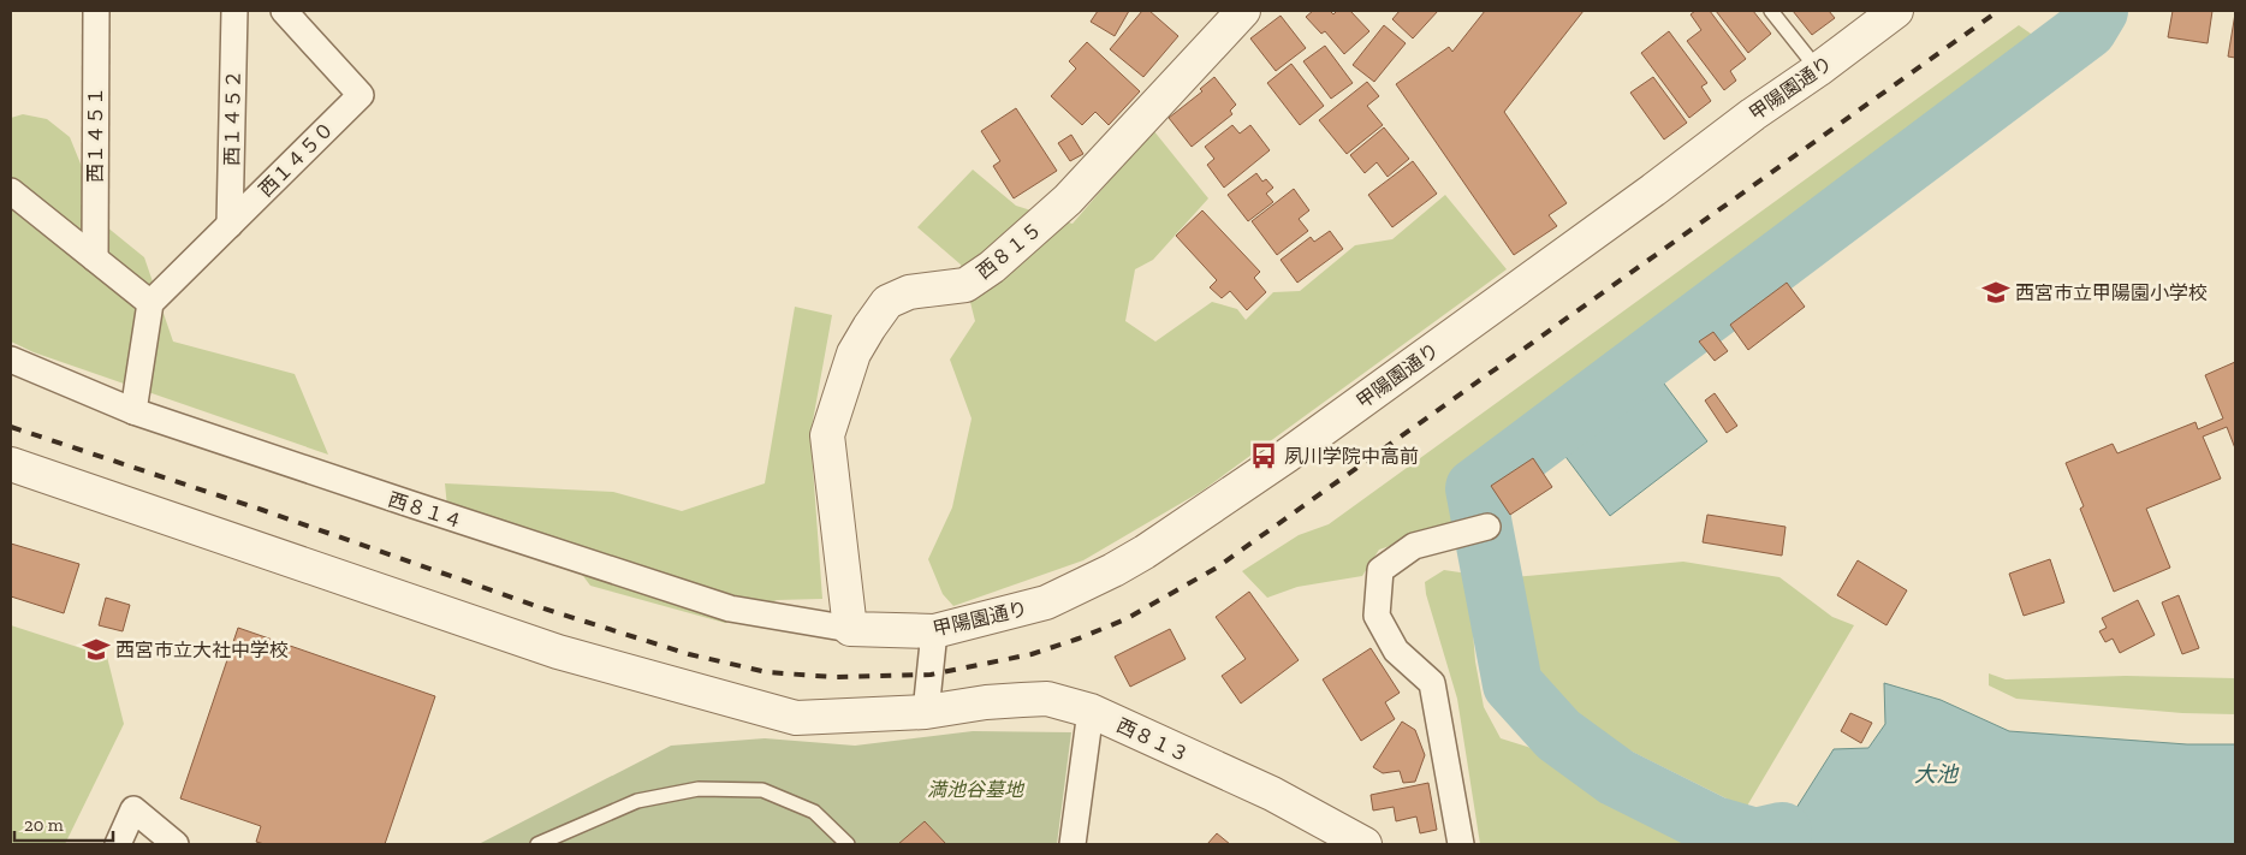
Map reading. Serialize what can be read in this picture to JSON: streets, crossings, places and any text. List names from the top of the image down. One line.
{"streets":{"street":["甲陽園通り","西１４５２","西１４５１","西１４５０","西８１５","西８１４","西８１３"]},"crossings":[["甲陽園通り","西８１５"],["甲陽園通り","西８１４"],["西１４５２","西１４５０"],["西８１５","西８１４"]],"water":["大池"],"parks":["満池谷墓地"],"places":{"school or university":["西宮市立甲陽園小学校","西宮市立大社中学校"],"bus stop":["夙川学院中高前"]},"scale_bar":"20 m"}
